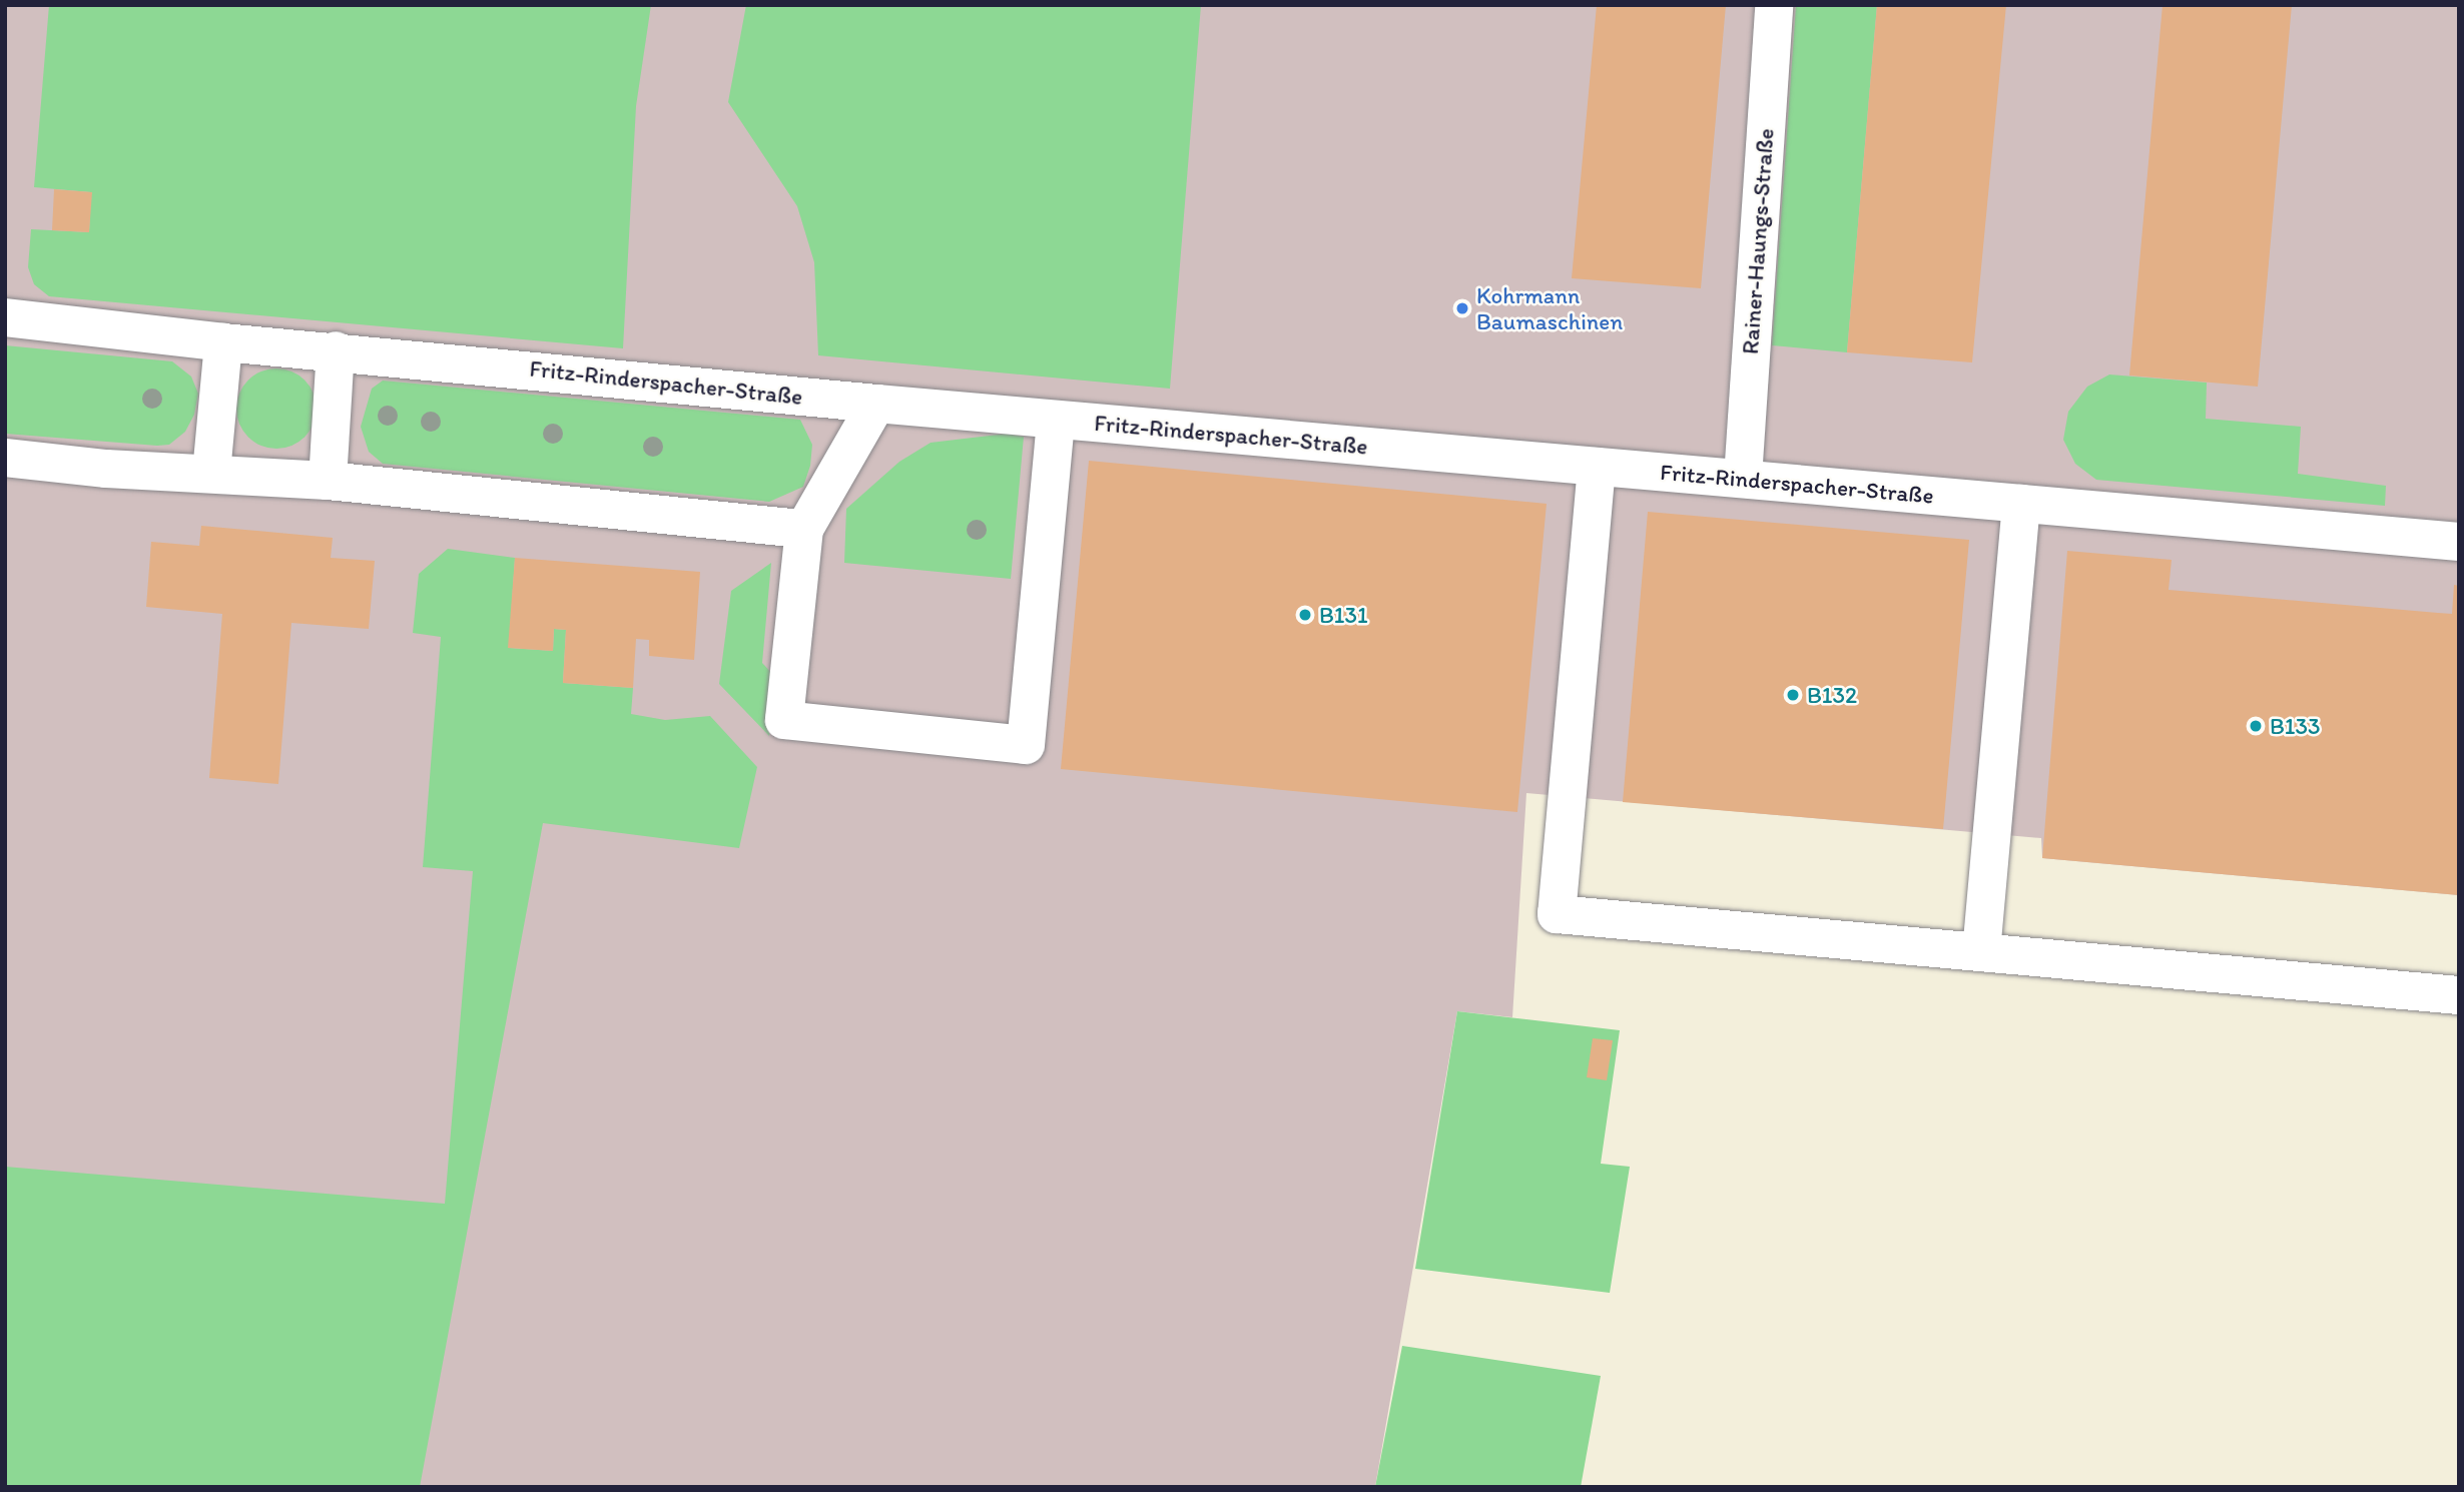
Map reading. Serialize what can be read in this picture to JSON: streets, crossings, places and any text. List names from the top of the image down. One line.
{"streets":{"street":["Rainer-Haungs-Straße","Fritz-Rinderspacher-Straße"]},"crossings":[["Rainer-Haungs-Straße","Fritz-Rinderspacher-Straße"]],"places":["Kohrmann Baumaschinen","B131","B132","B133"]}
